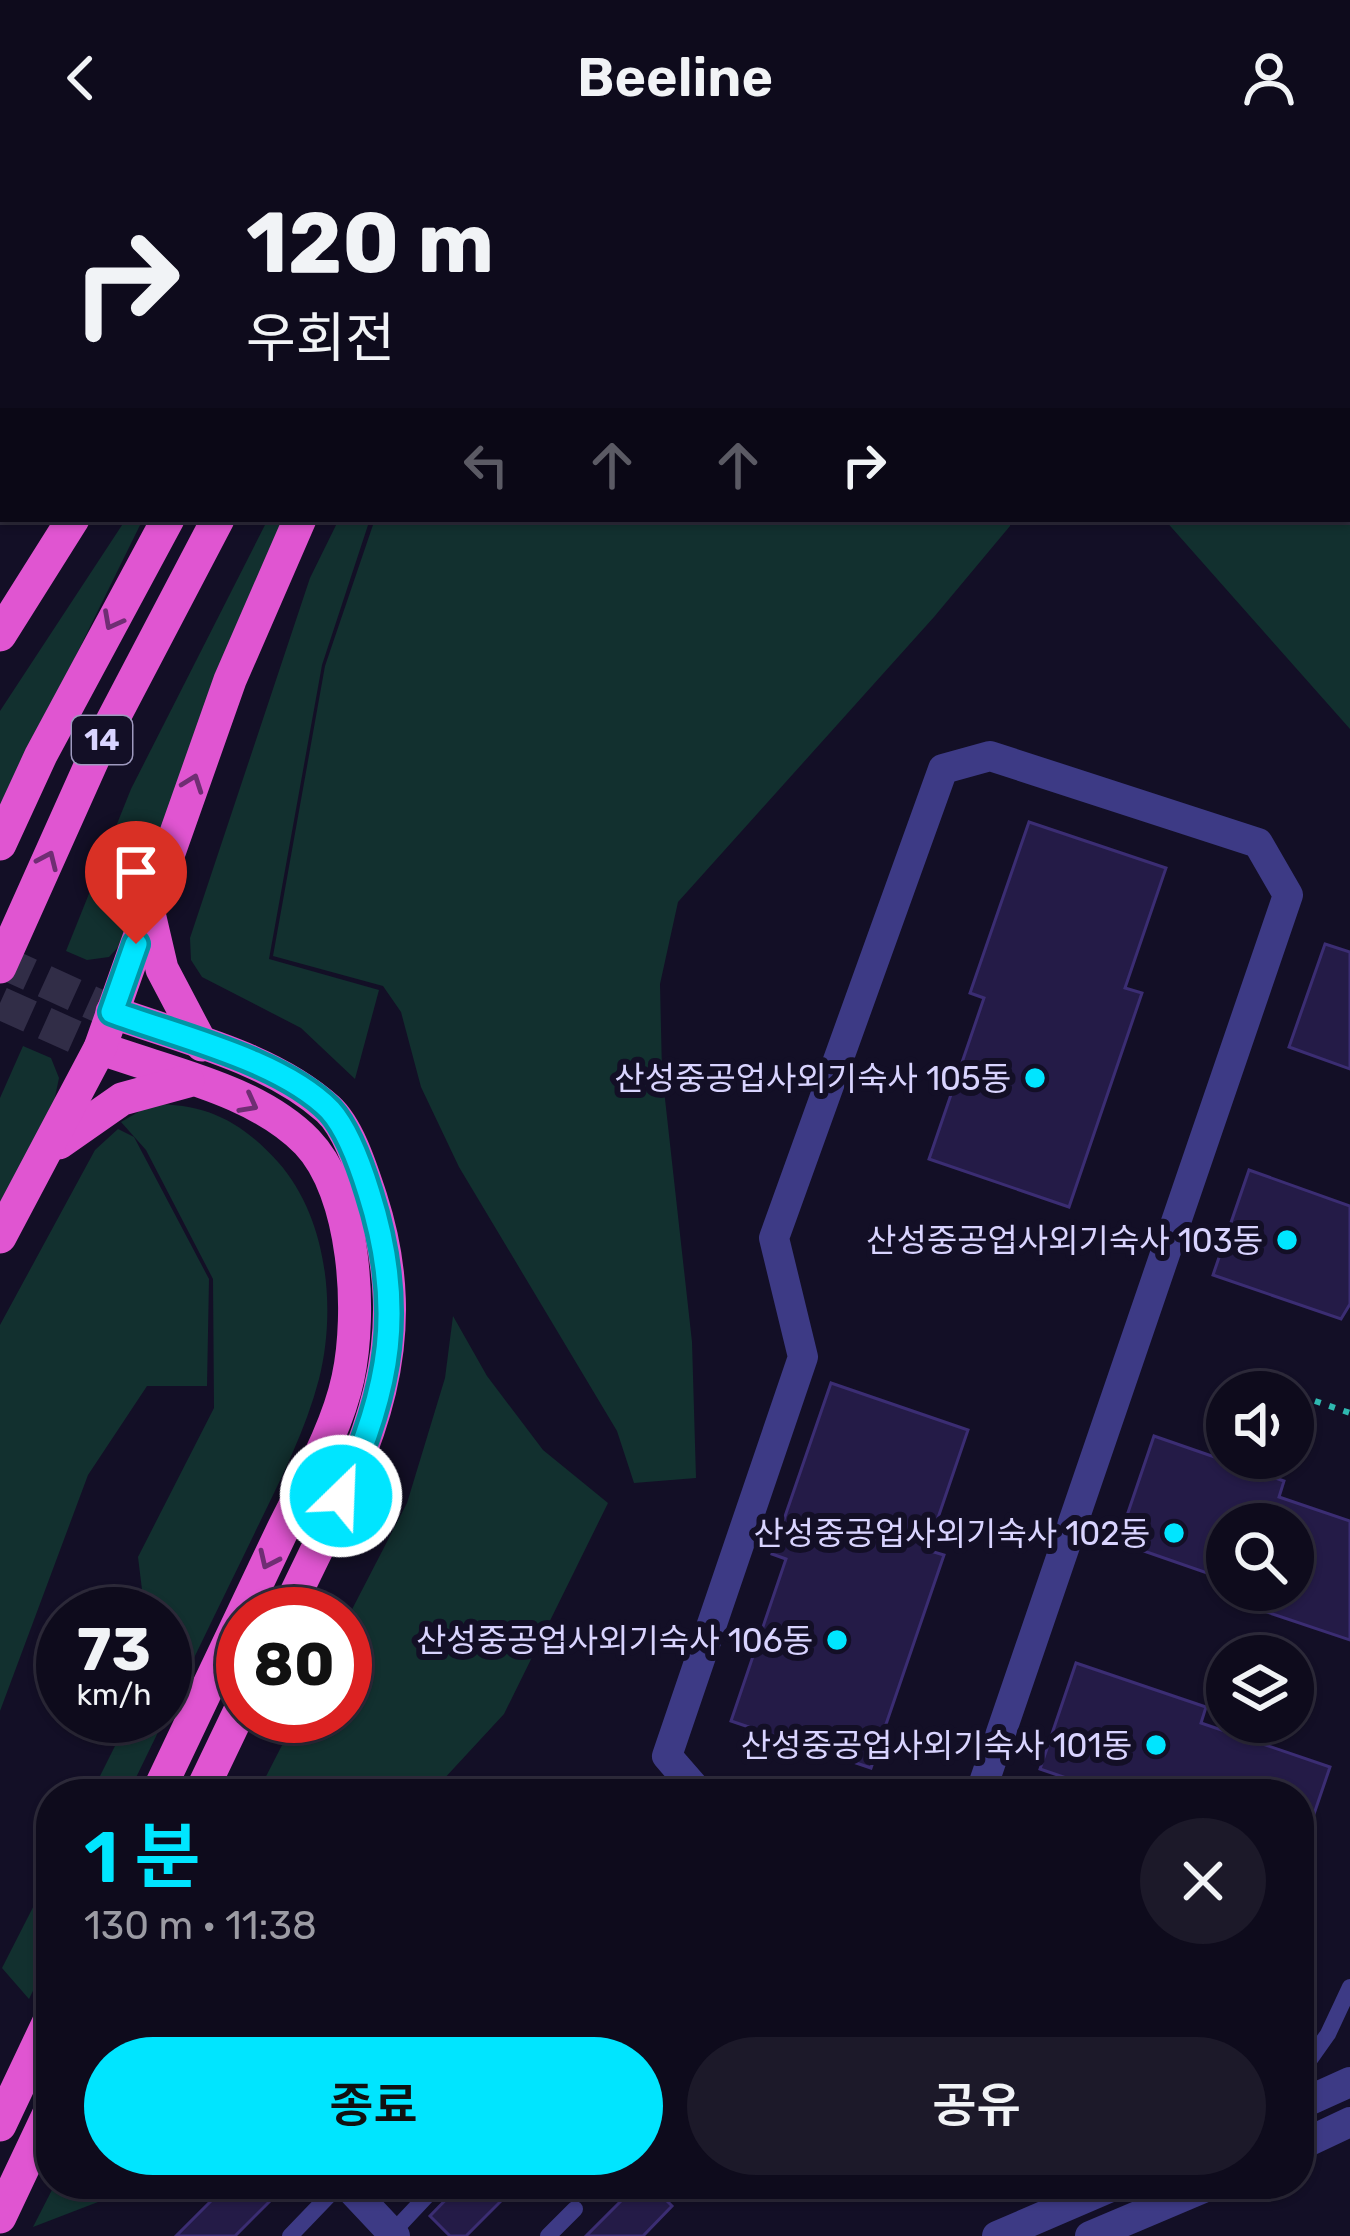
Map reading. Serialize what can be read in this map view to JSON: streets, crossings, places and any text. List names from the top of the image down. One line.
{"streets":{"highway":["14"]},"places":["산성중공업사외기숙사 105동","산성중공업사외기숙사 103동","산성중공업사외기숙사 102동","산성중공업사외기숙사 106동","산성중공업사외기숙사 101동"],"page":{"header":"Beeline","turn":["120 m","우회전"],"speed":"73 km/h","limit":"80","heading":["1 분","130 m · 11:38"],"buttons":["종료","공유"]}}
